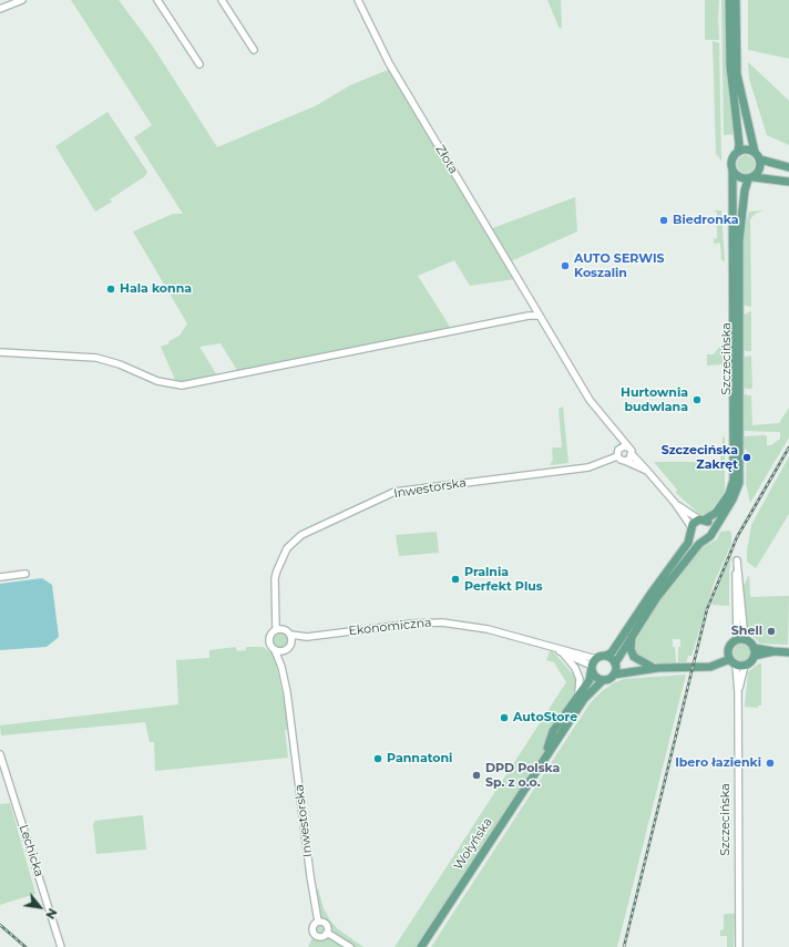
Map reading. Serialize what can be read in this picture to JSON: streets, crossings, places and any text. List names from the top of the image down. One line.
{"streets":{"main road":["Szczecińska","Wołyńska"],"street":["Złota","Inwestorska","Ekonomiczna","Lechicka"]},"crossings":[["Złota","Inwestorska"],["Inwestorska","Ekonomiczna"],["Ekonomiczna","Wołyńska"]],"places":["Biedronka","AUTO SERWIS Koszalin","Hala konna","Hurtownia budwlana","Szczecińska Zakręt","Pralnia Perfekt Plus","Shell","AutoStore","Pannatoni","Ibero łazienki","DPD Polska Sp. z o.o."],"north":"bottom right"}
